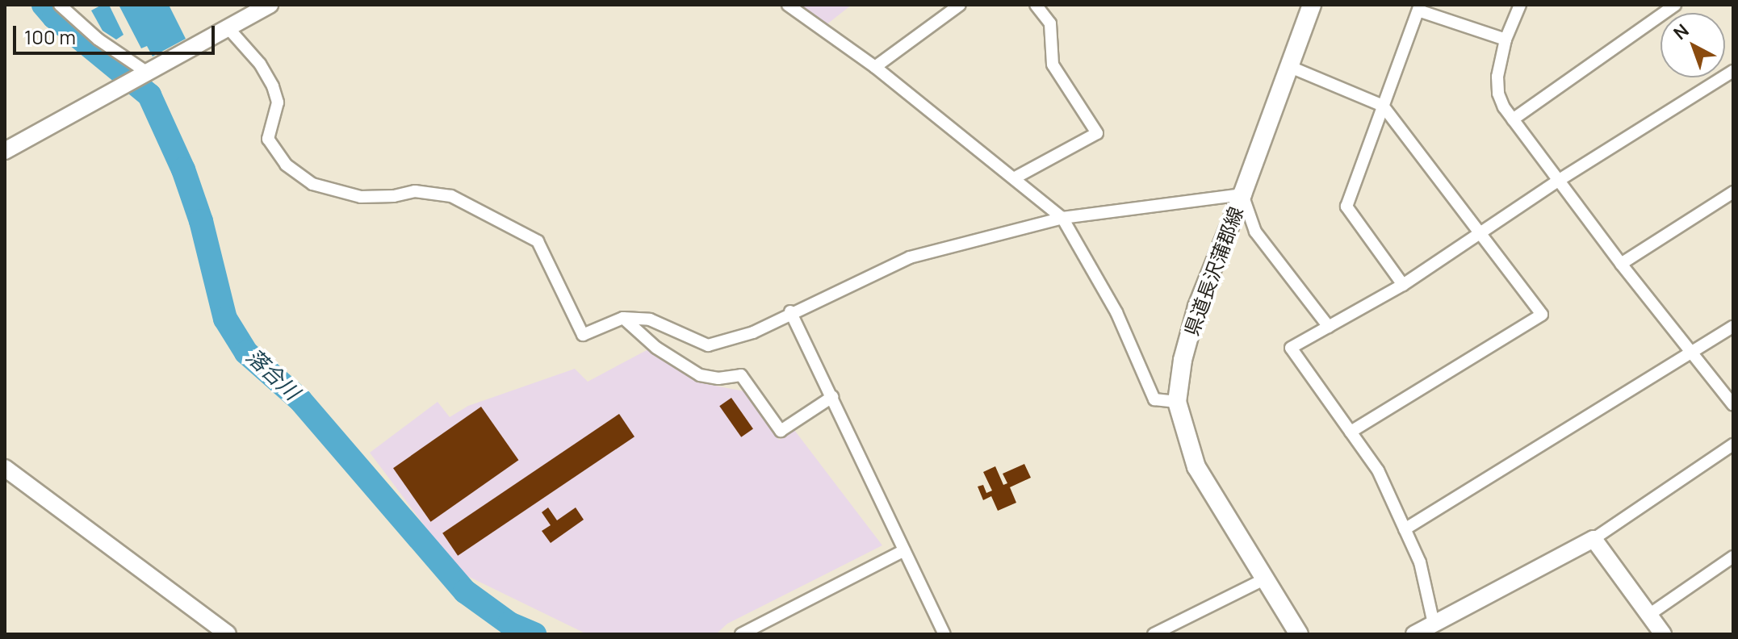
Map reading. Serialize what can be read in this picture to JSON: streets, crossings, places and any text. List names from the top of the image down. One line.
{"streets":{"main road":["県道長沢蒲郡線"]},"water":["落合川"],"scale_bar":"100 m","north":"top left"}
